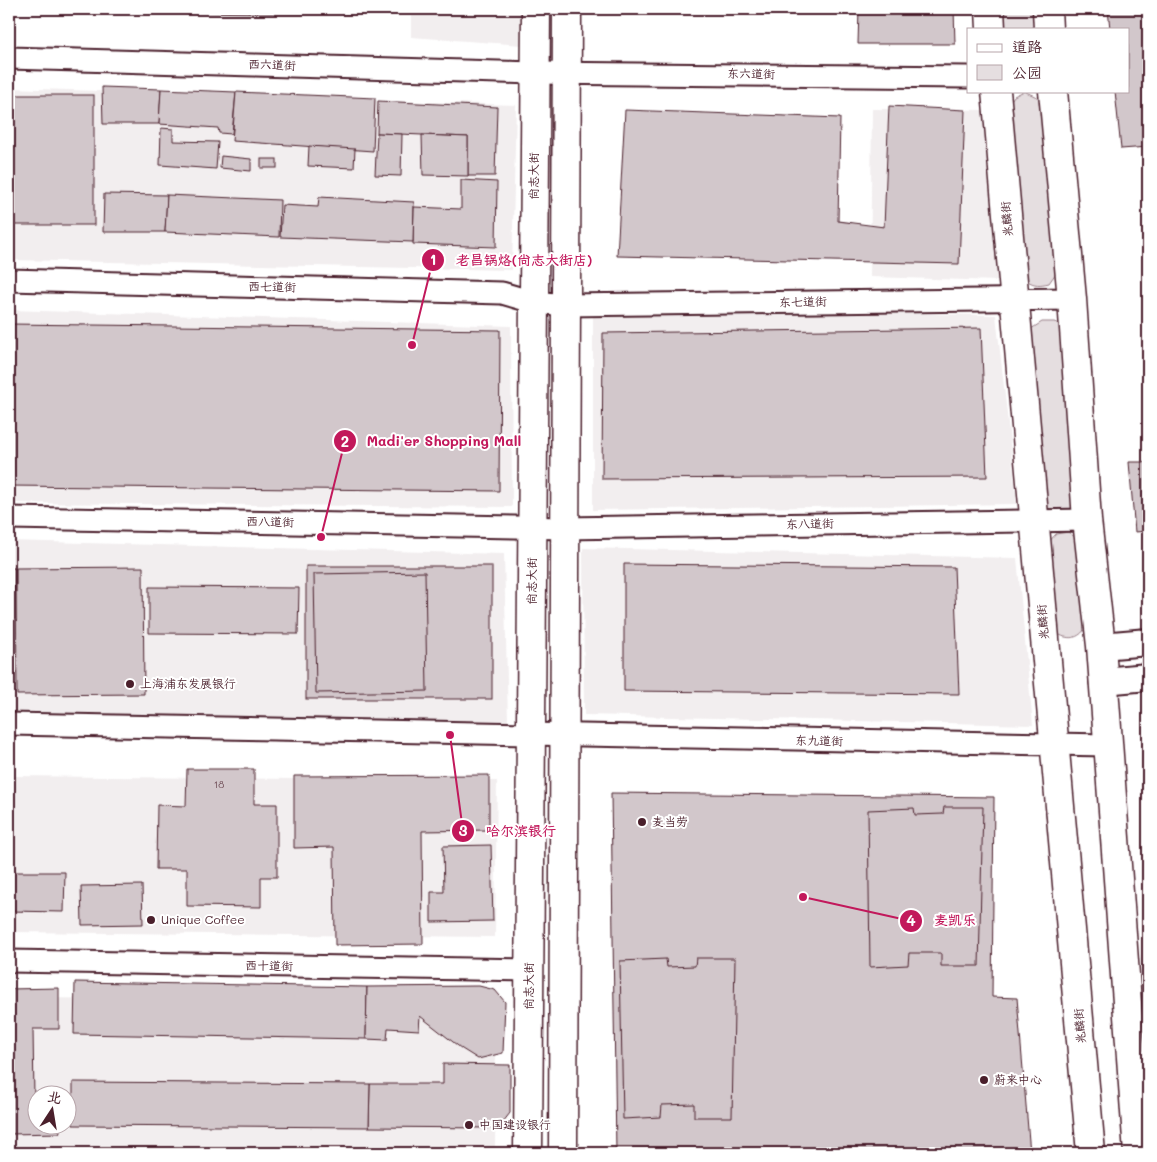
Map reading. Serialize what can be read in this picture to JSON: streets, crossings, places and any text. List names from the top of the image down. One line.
{"streets":{"main road":["尚志大街","兆麟街"],"street":["西六道街","东六道街","西七道街","东七道街","西八道街","东八道街","东九道街","西十道街"]},"crossings":[["西六道街","东六道街"],["西六道街","尚志大街"],["东六道街","尚志大街"],["尚志大街","西七道街"],["尚志大街","东七道街"],["尚志大街","西八道街"],["尚志大街","东八道街"],["尚志大街","东九道街"],["尚志大街","西十道街"],["兆麟街","东七道街"],["兆麟街","东八道街"],["兆麟街","东九道街"],["西七道街","东七道街"],["西八道街","东八道街"]],"places":["老昌锅烙(尚志大街店)","Madi'er Shopping Mall","上海浦东发展银行","哈尔滨银行","麦当劳","麦凯乐","Unique Coffee","蔚来中心","中国建设银行"],"house_numbers":["18"],"legend":["道路","公园"],"north":"top"}
